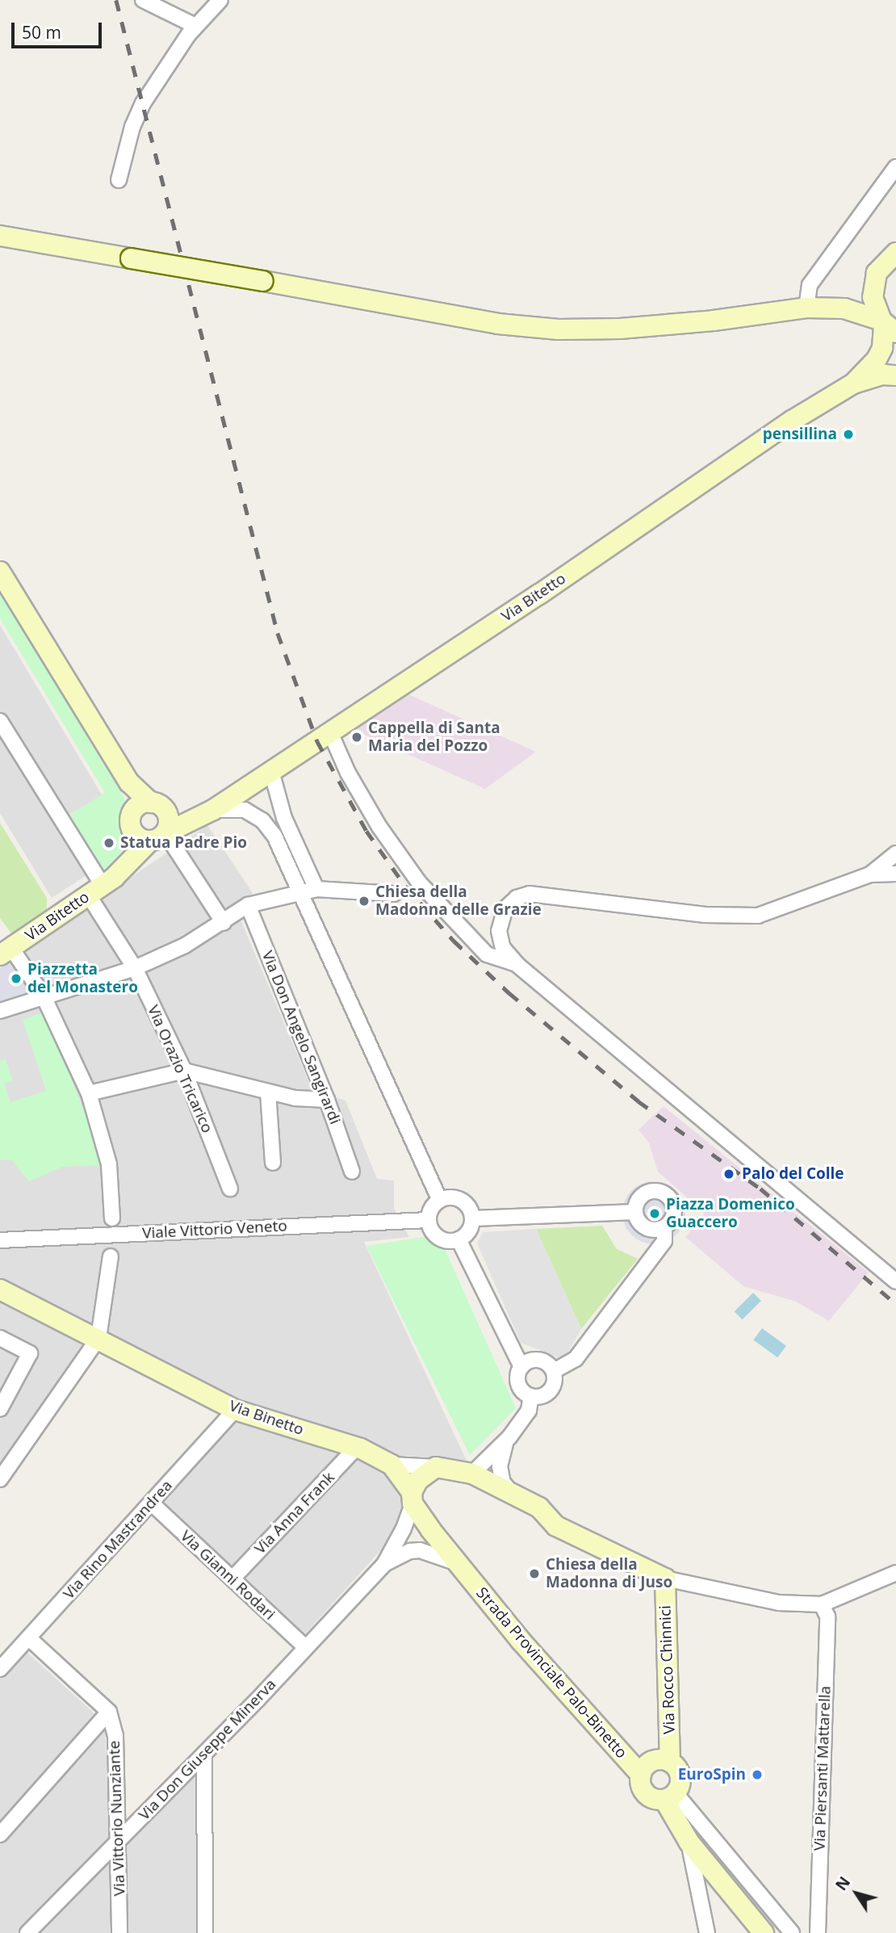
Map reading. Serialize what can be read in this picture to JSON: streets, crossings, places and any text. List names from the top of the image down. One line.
{"streets":{"street":["Via Bitetto","Via Don Angelo Sangirardi","Via Orazio Tricarico","Viale Vittorio Veneto","Via Binetto","Via Anna Frank","Via Rino Mastrandrea","Via Gianni Rodari","Via Rocco Chinnici","Strada Provinciale Palo-Binetto","Via Don Giuseppe Minerva","Via Piersanti Mattarella","Via Vittorio Nunziante"]},"crossings":[["Via Bitetto","Via Orazio Tricarico"],["Via Binetto","Via Anna Frank"],["Via Binetto","Via Rino Mastrandrea"],["Via Binetto","Strada Provinciale Palo-Binetto"],["Via Anna Frank","Via Gianni Rodari"],["Via Rino Mastrandrea","Via Gianni Rodari"],["Via Gianni Rodari","Via Don Giuseppe Minerva"],["Via Rocco Chinnici","Strada Provinciale Palo-Binetto"],["Via Don Giuseppe Minerva","Via Vittorio Nunziante"]],"places":["pensillina","Cappella di Santa Maria del Pozzo","Statua Padre Pio","Chiesa della Madonna delle Grazie","Piazzetta del Monastero","Palo del Colle","Piazza Domenico Guaccero","Chiesa della Madonna di Juso","EuroSpin"],"scale_bar":"50 m","north":"top left"}
